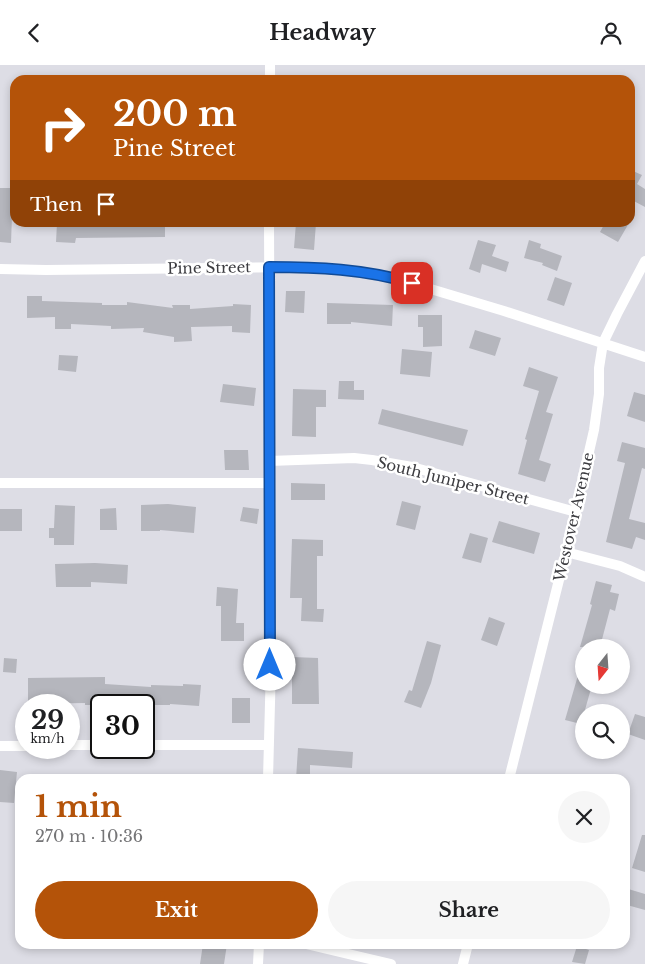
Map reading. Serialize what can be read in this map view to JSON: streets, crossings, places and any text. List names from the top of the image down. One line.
{"streets":{"street":["Pine Street","South Juniper Street","Westover Avenue"]},"crossings":[["Pine Street","Westover Avenue"],["South Juniper Street","Westover Avenue"]],"north":"bottom","page":{"header":"Headway","turn":["200 m","Pine Street"],"then":"Then","speed":"29 km/h","limit":"30","heading":["1 min","270 m · 10:36"],"buttons":["Exit","Share"]}}
